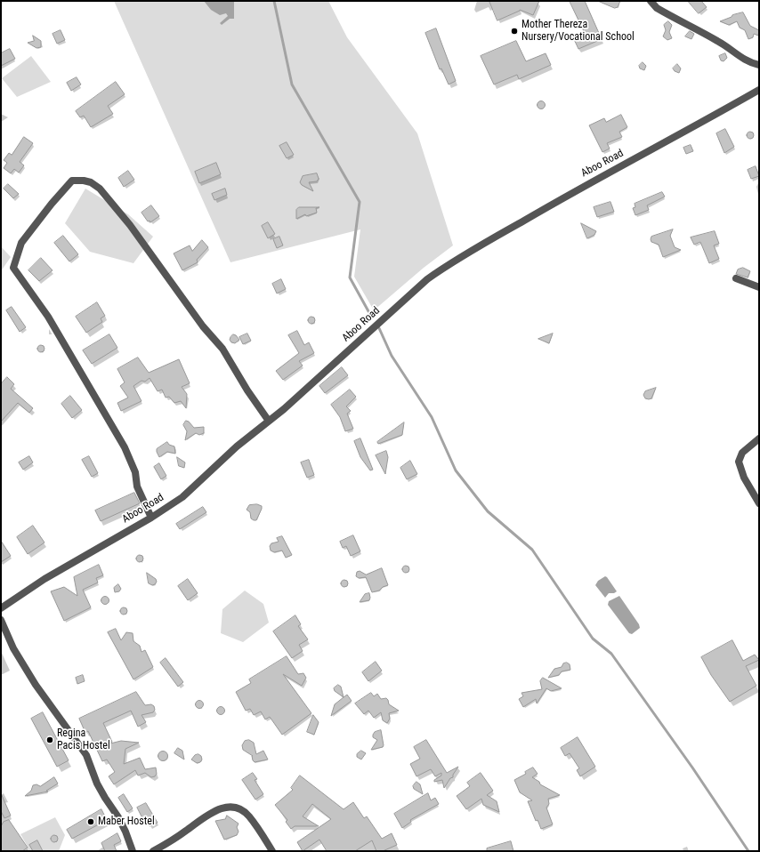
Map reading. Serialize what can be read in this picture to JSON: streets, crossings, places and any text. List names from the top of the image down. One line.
{"streets":{"street":["Aboo Road"]},"places":["Mother Thereza Nursery/Vocational School","Regina Pacis Hostel","Maber Hostel"]}
